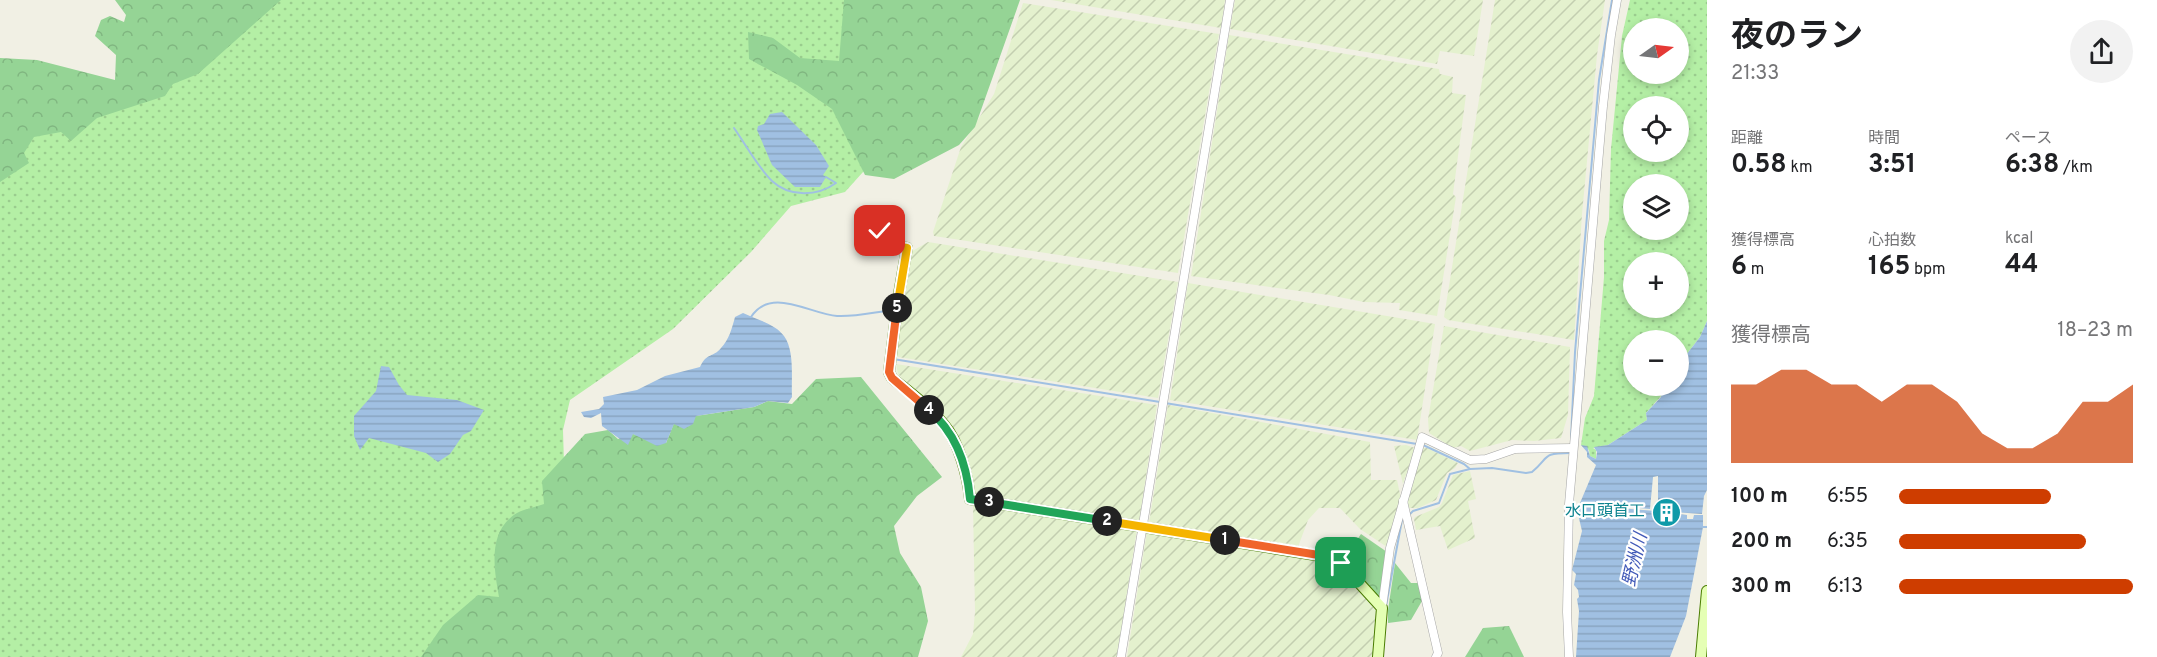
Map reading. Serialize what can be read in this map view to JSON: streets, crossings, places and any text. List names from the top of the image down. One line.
{"water":["野洲川"],"places":{"building":["水口頭首工"]},"north":"right","page":{"heading":["夜のラン","21:33"],"map_buttons":["+","−"],"stats":[["距離","0.58 km"],["時間","3:51"],["ペース","6:38 /km"],["獲得標高","6 m"],["心拍数","165 bpm"],["kcal","44"]],"pins":["5","4","3","2","1"],"chart":["獲得標高","18–23 m"],"list":[{"name":"100 m","note":"6:55"},{"name":"200 m","note":"6:35"},{"name":"300 m","note":"6:13"}]}}
